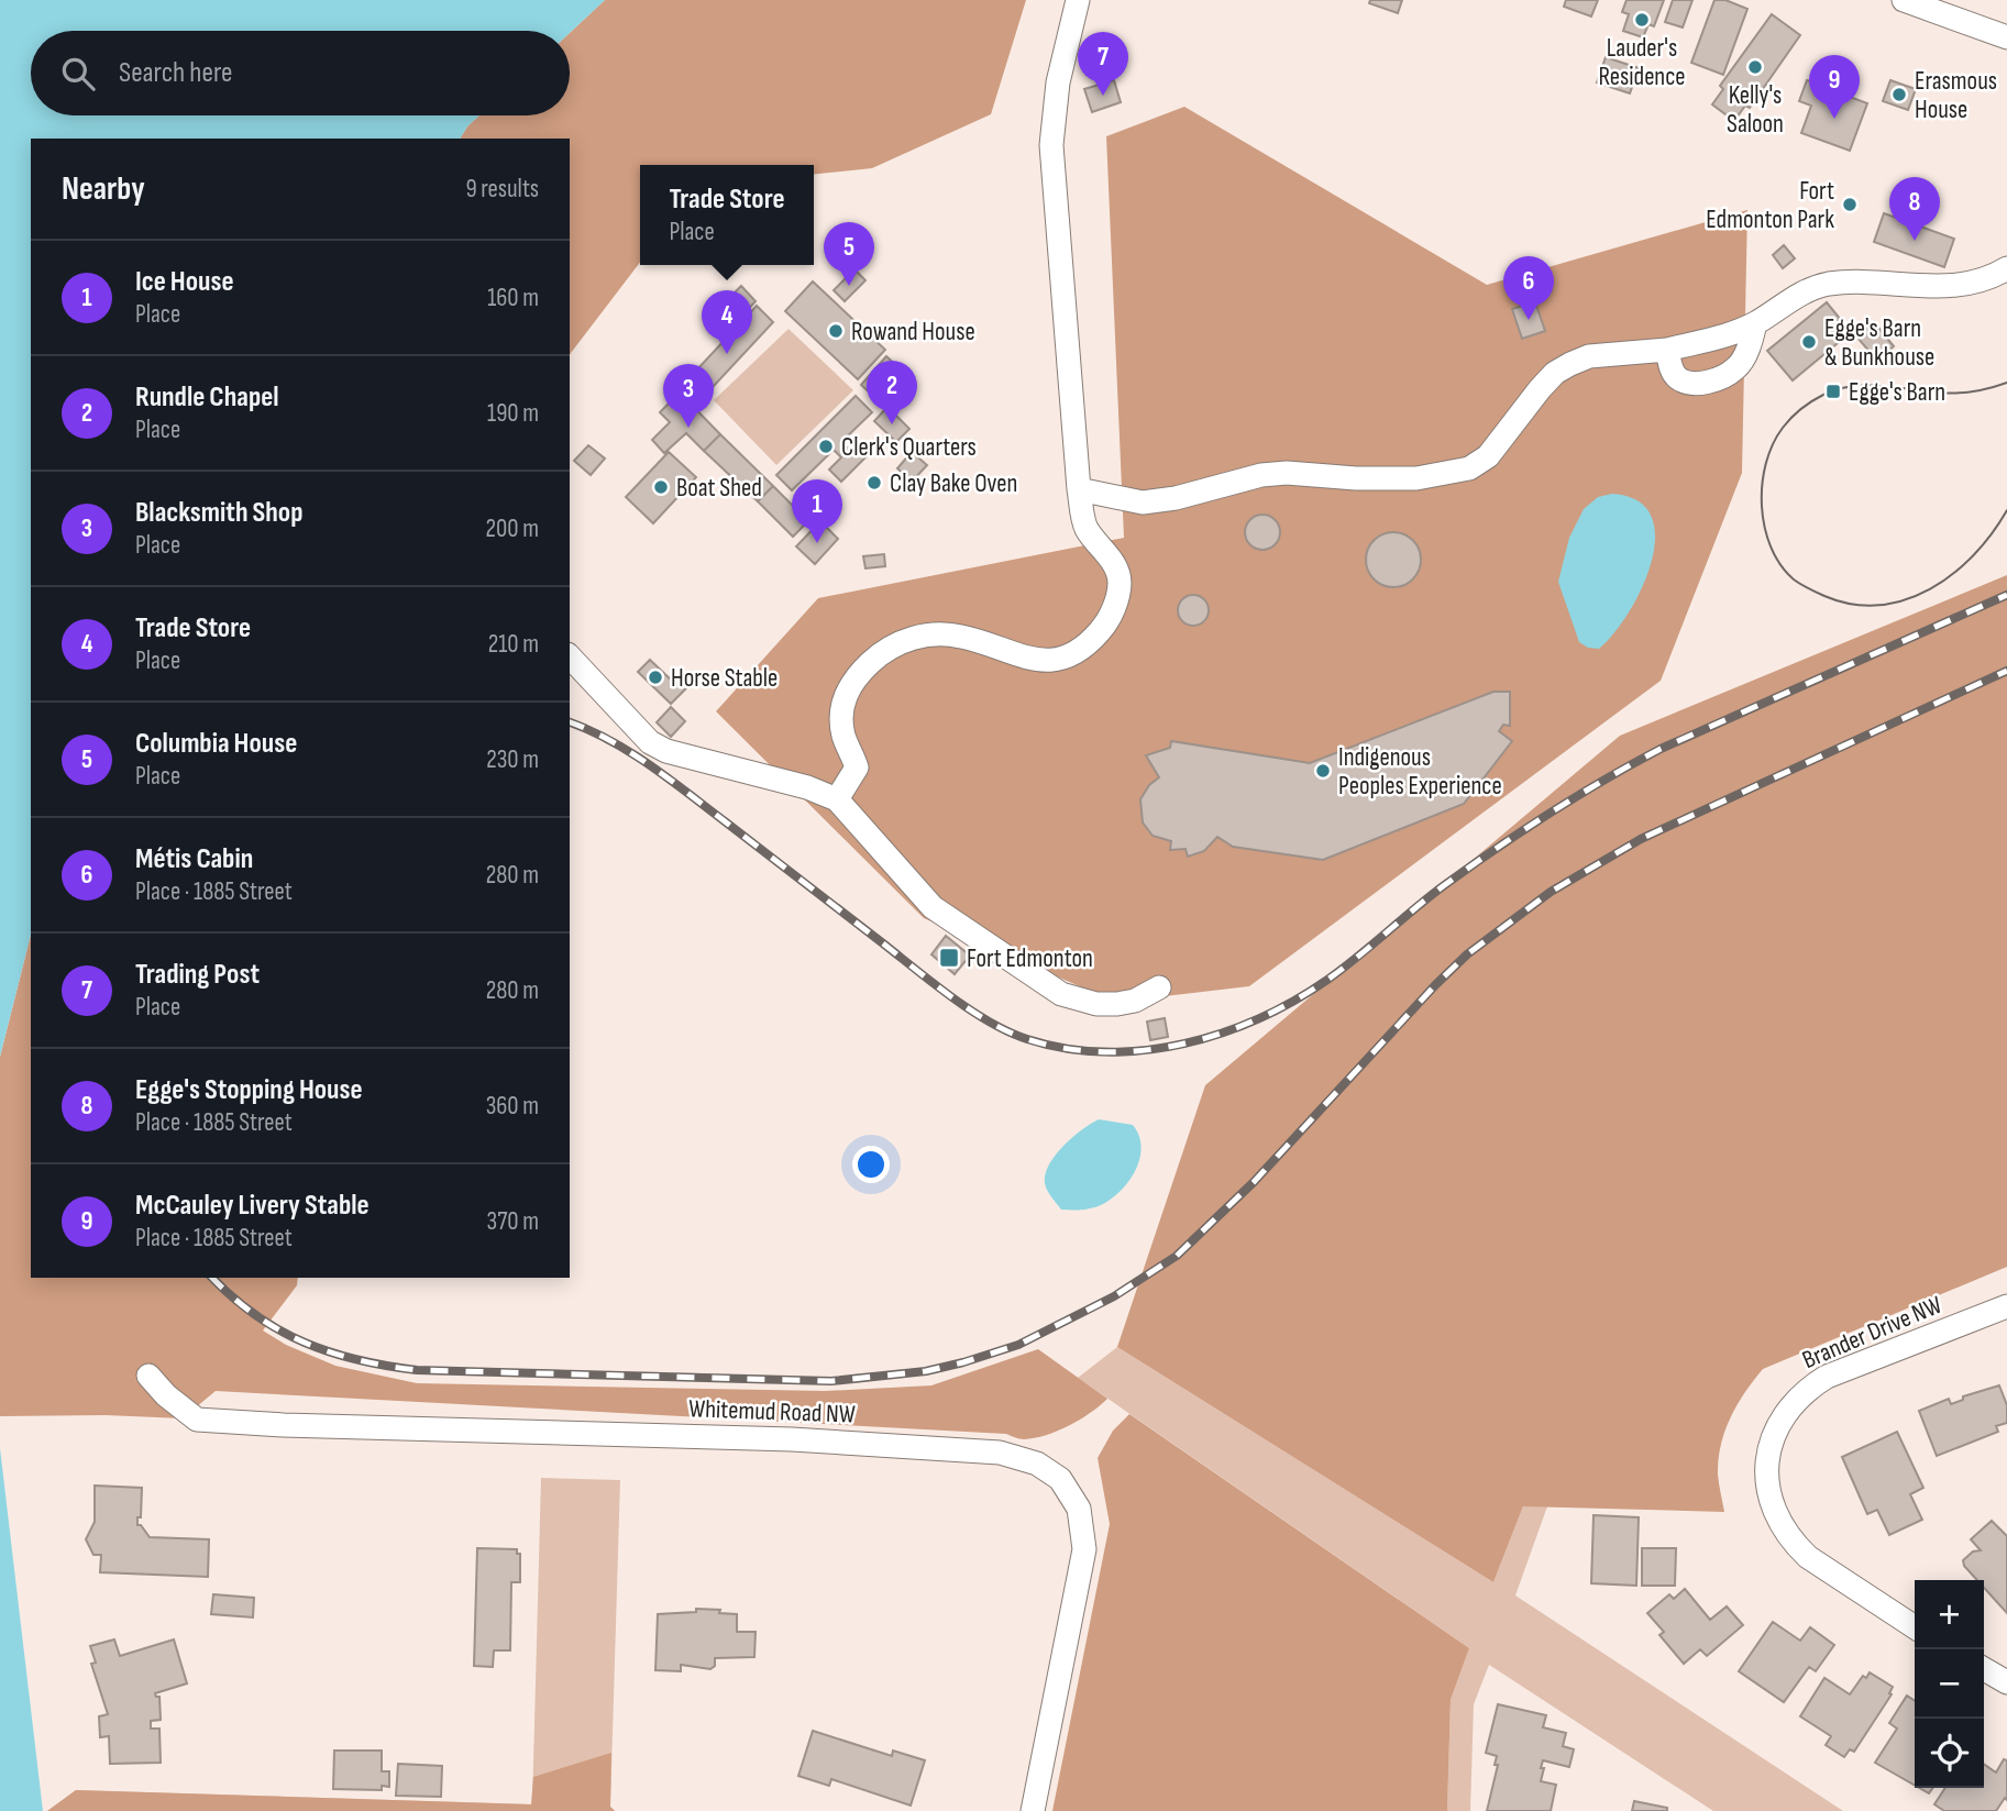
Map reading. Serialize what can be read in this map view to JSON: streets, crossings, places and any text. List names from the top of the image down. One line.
{"streets":{"street":["Brander Drive NW","Whitemud Road NW"]},"places":{"other":["Lauder's Residence","Kelly's Saloon","Erasmous House","Fort Edmonton Park","Rowand House","Egge's Barn & Bunkhouse","Clerk's Quarters","Clay Bake Oven","Boat Shed","Horse Stable","Indigenous Peoples Experience"],"transit":["Egge's Barn","Fort Edmonton"]},"page":{"search":"Search here","pins":["7","9","8","5","6","4","2","3","1"],"heading":["Nearby","9 results"],"popup":["Trade Store","Place"],"list":[{"mark":"1","name":"Ice House","note":"Place","value":"160 m"},{"mark":"2","name":"Rundle Chapel","note":"Place","value":"190 m"},{"mark":"3","name":"Blacksmith Shop","note":"Place","value":"200 m"},{"mark":"4","name":"Trade Store","note":"Place","value":"210 m"},{"mark":"5","name":"Columbia House","note":"Place","value":"230 m"},{"mark":"6","name":"Métis Cabin","note":"Place · 1885 Street","value":"280 m"},{"mark":"7","name":"Trading Post","note":"Place","value":"280 m"},{"mark":"8","name":"Egge's Stopping House","note":"Place · 1885 Street","value":"360 m"},{"mark":"9","name":"McCauley Livery Stable","note":"Place · 1885 Street","value":"370 m"}],"map_buttons":["+","−"]}}
